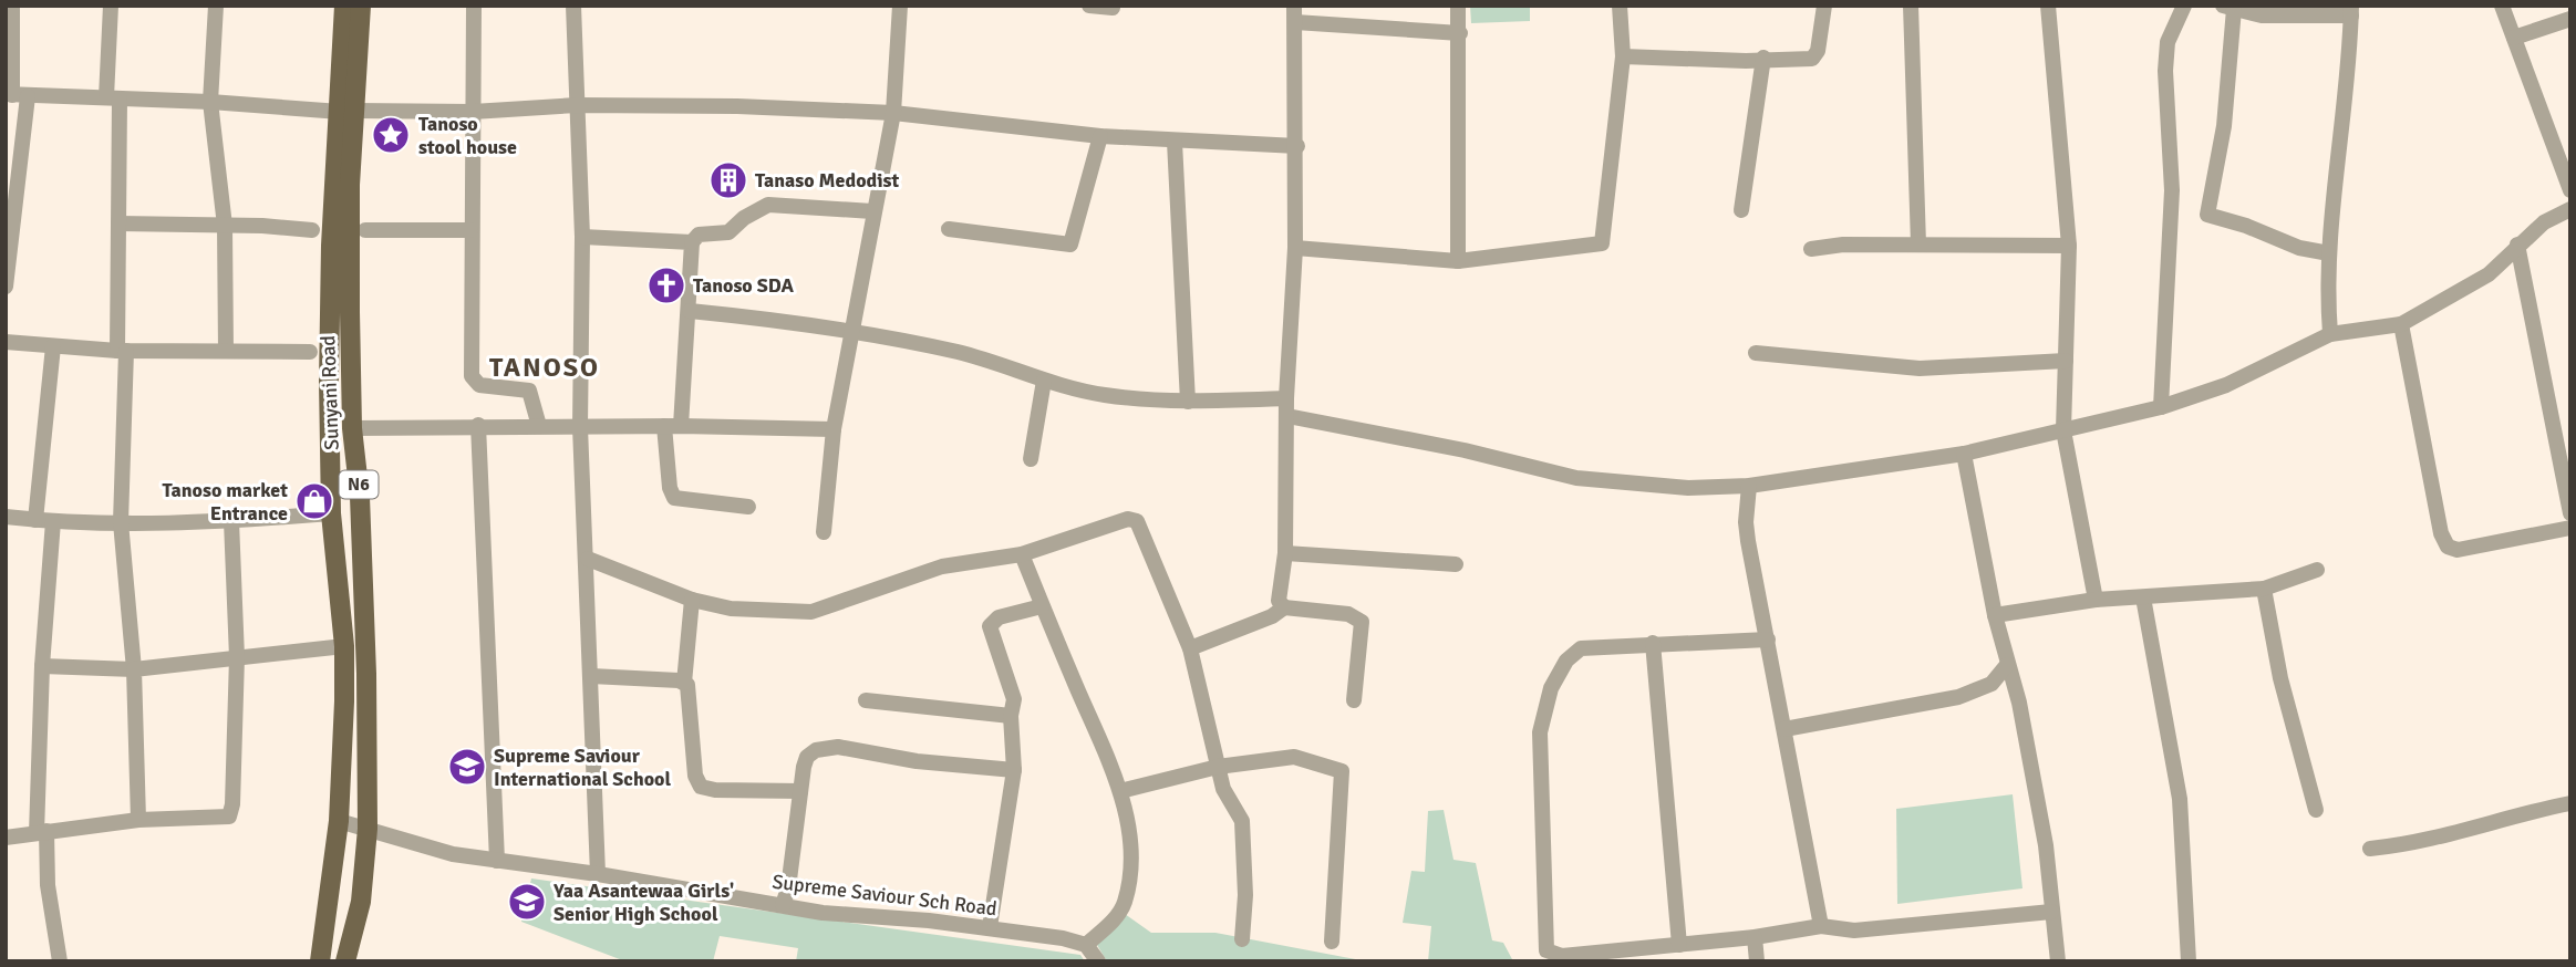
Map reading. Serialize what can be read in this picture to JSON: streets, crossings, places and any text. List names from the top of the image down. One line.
{"streets":{"main road":["Sunyani Road","N6"],"street":["Supreme Saviour Sch Road"]},"crossings":[["Sunyani Road","Supreme Saviour Sch Road"]],"districts":["TANOSO"],"places":{"place":["Tanoso stool house"],"building":["Tanaso Medodist"],"church":["Tanoso SDA"],"shop":["Tanoso market Entrance"],"school or university":["Supreme Saviour International School","Yaa Asantewaa Girls' Senior High School"]}}
